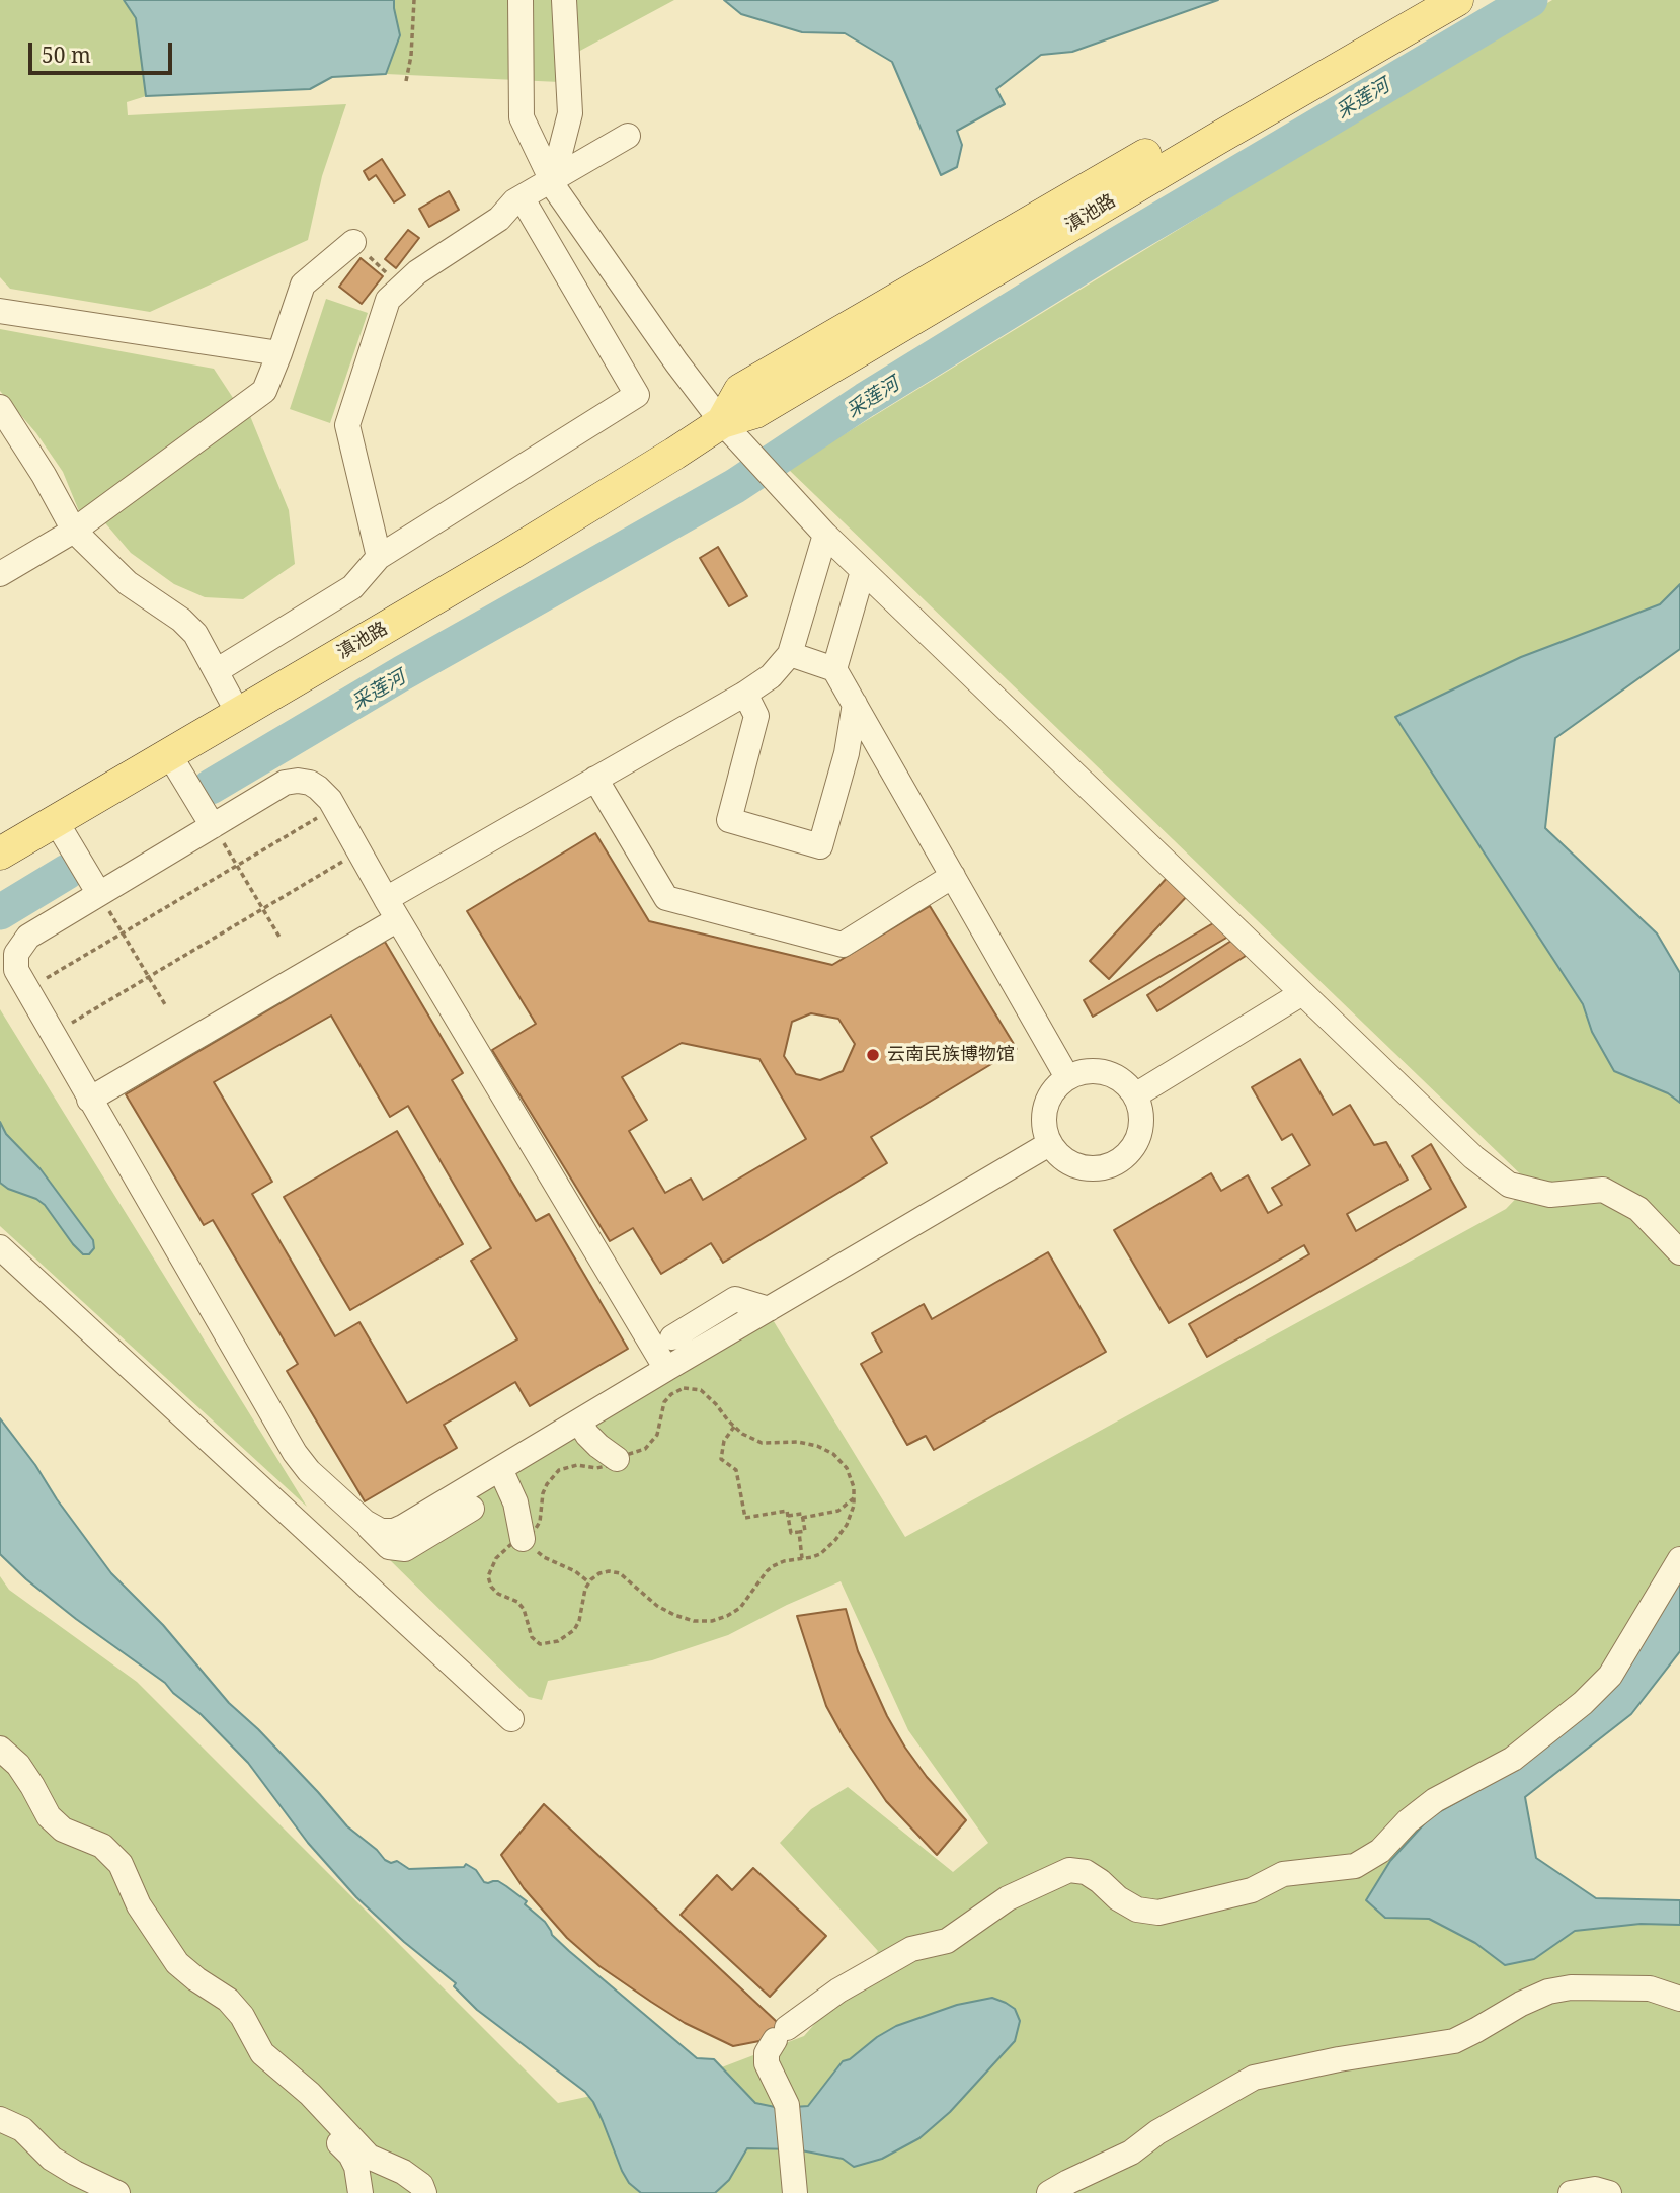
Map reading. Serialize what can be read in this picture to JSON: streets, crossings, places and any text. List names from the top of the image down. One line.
{"streets":{"main road":["滇池路"]},"water":["采莲河"],"places":["云南民族博物馆"],"scale_bar":"50 m"}
